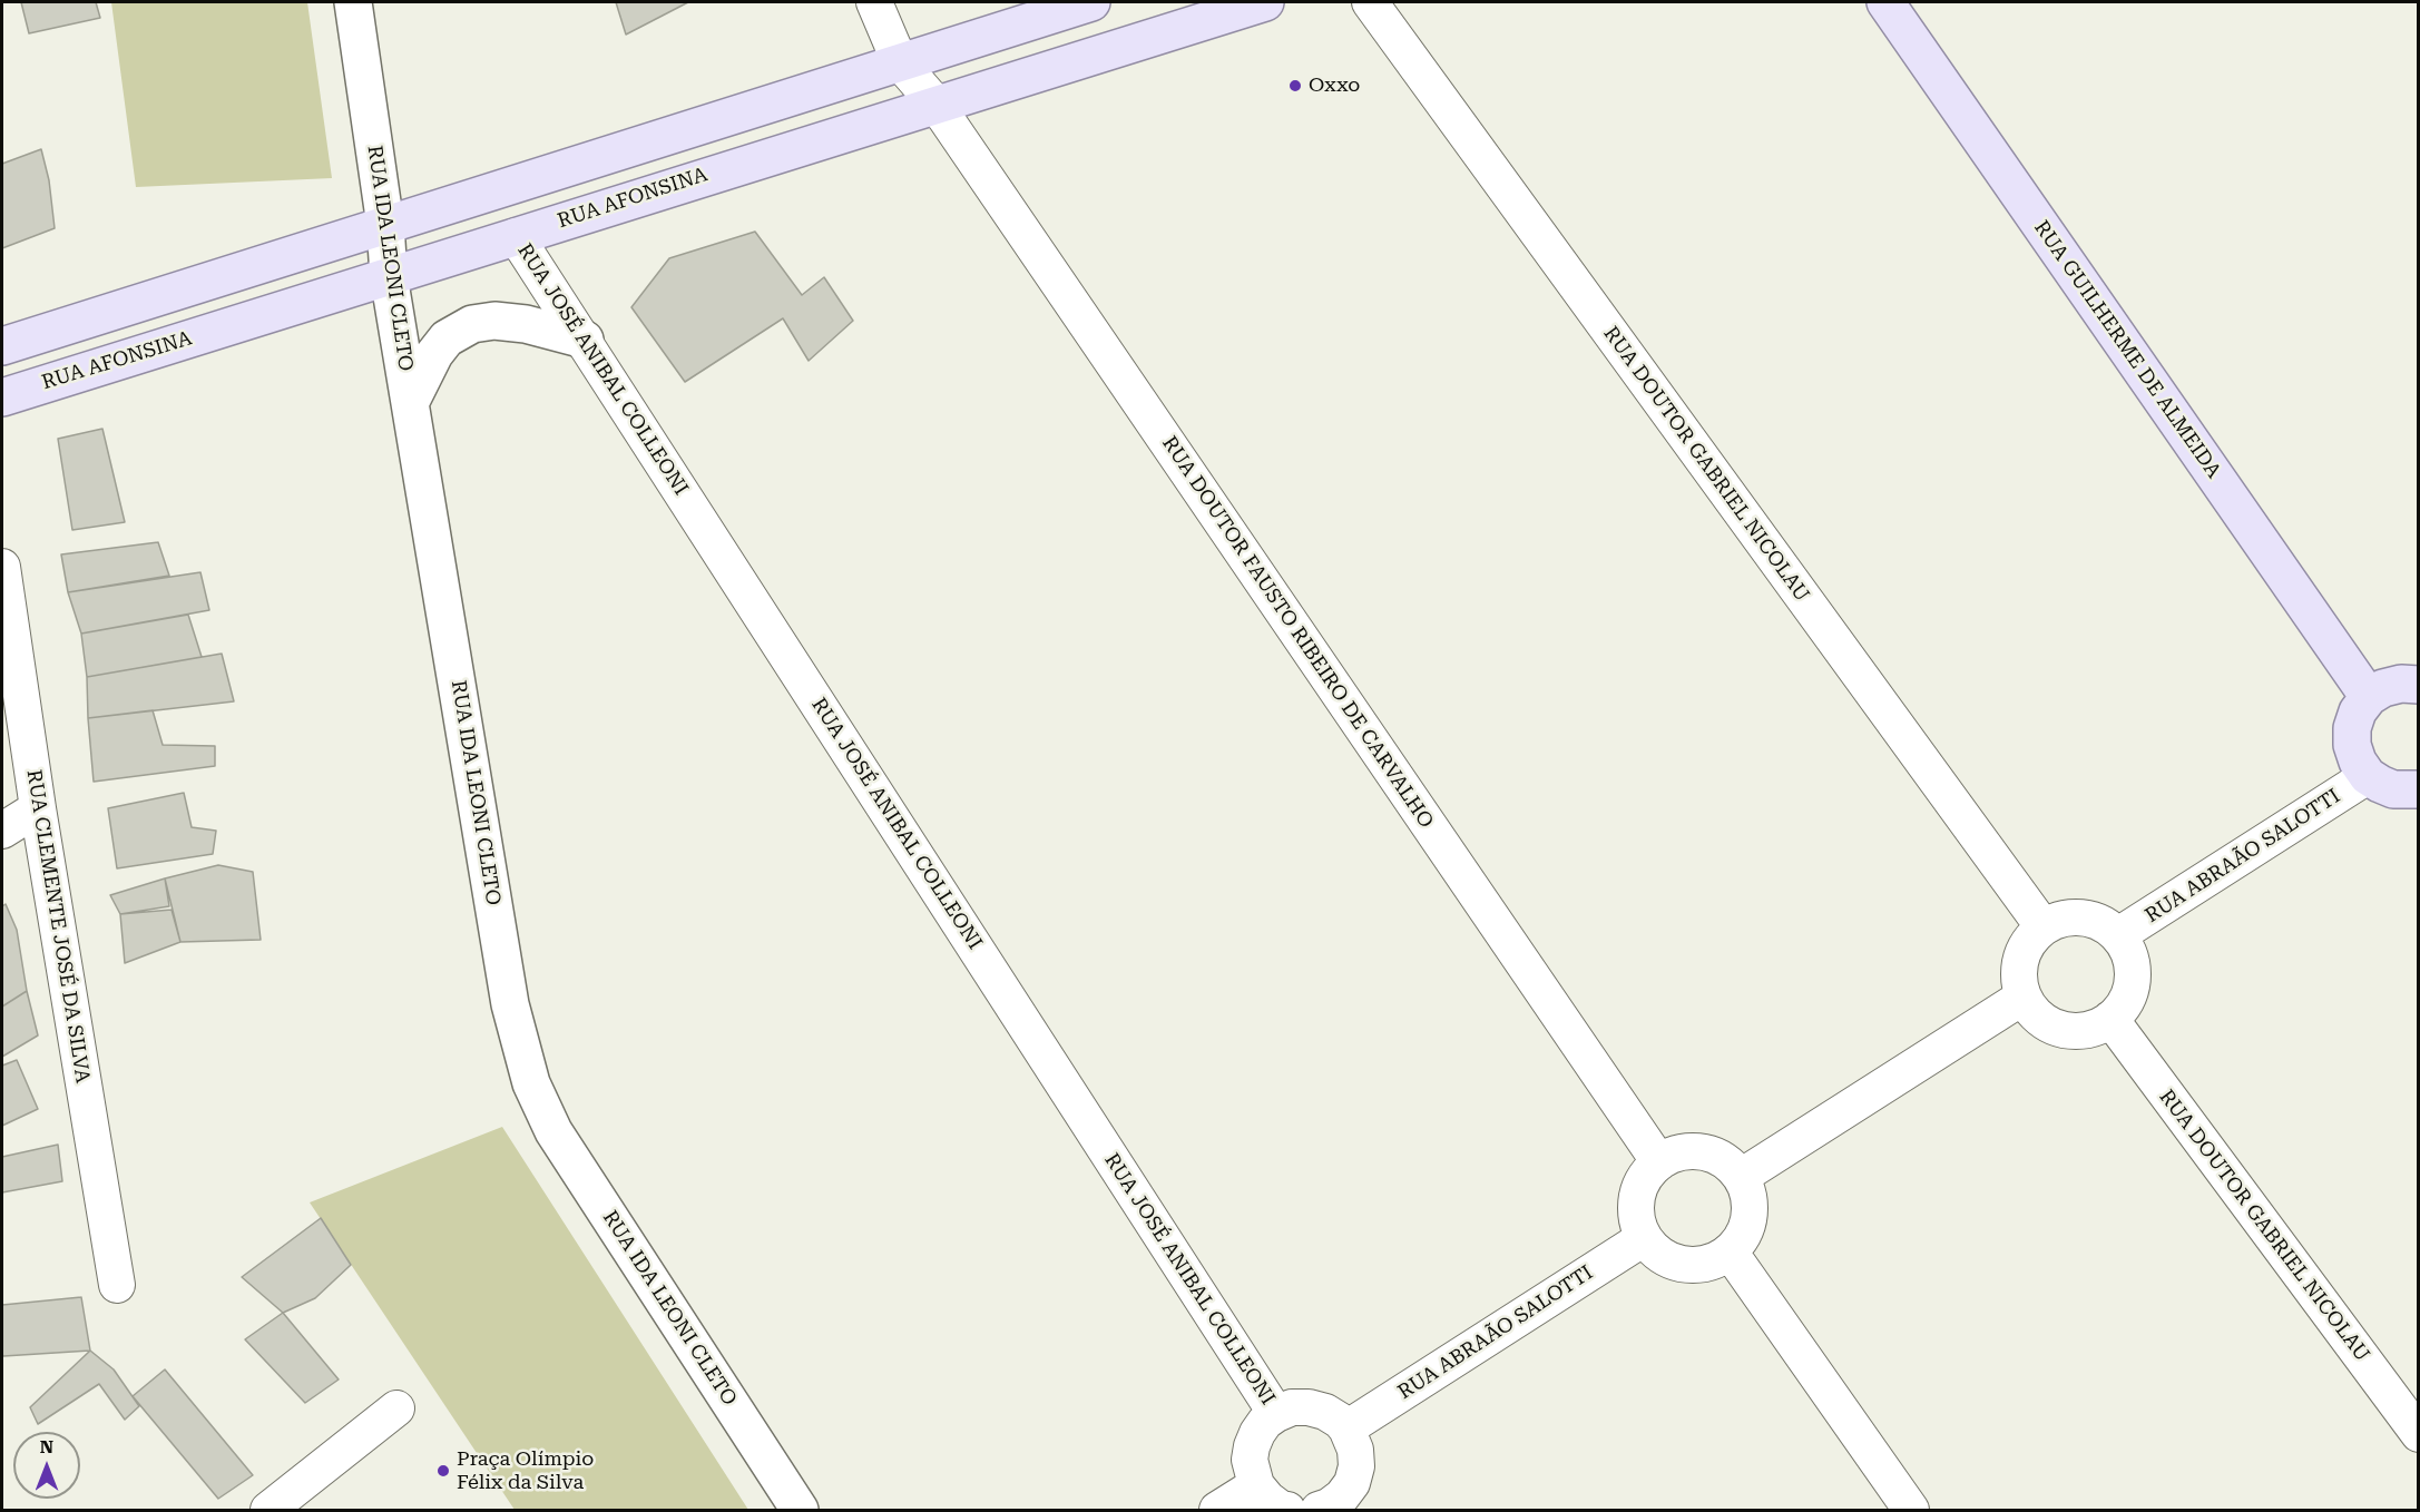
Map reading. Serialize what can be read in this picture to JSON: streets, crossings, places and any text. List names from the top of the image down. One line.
{"streets":{"main road":["RUA AFONSINA","RUA GUILHERME DE ALMEIDA"],"street":["RUA IDA LEONI CLETO","RUA JOSÉ ANIBAL COLLEONI","RUA DOUTOR GABRIEL NICOLAU","RUA DOUTOR FAUSTO RIBEIRO DE CARVALHO","RUA ABRAÃO SALOTTI","RUA CLEMENTE JOSÉ DA SILVA"]},"crossings":[["RUA AFONSINA","RUA IDA LEONI CLETO"],["RUA AFONSINA","RUA JOSÉ ANIBAL COLLEONI"],["RUA AFONSINA","RUA DOUTOR FAUSTO RIBEIRO DE CARVALHO"],["RUA DOUTOR GABRIEL NICOLAU","RUA ABRAÃO SALOTTI"],["RUA DOUTOR FAUSTO RIBEIRO DE CARVALHO","RUA ABRAÃO SALOTTI"]],"places":["Oxxo","Praça Olímpio Félix da Silva"],"north":"top"}
